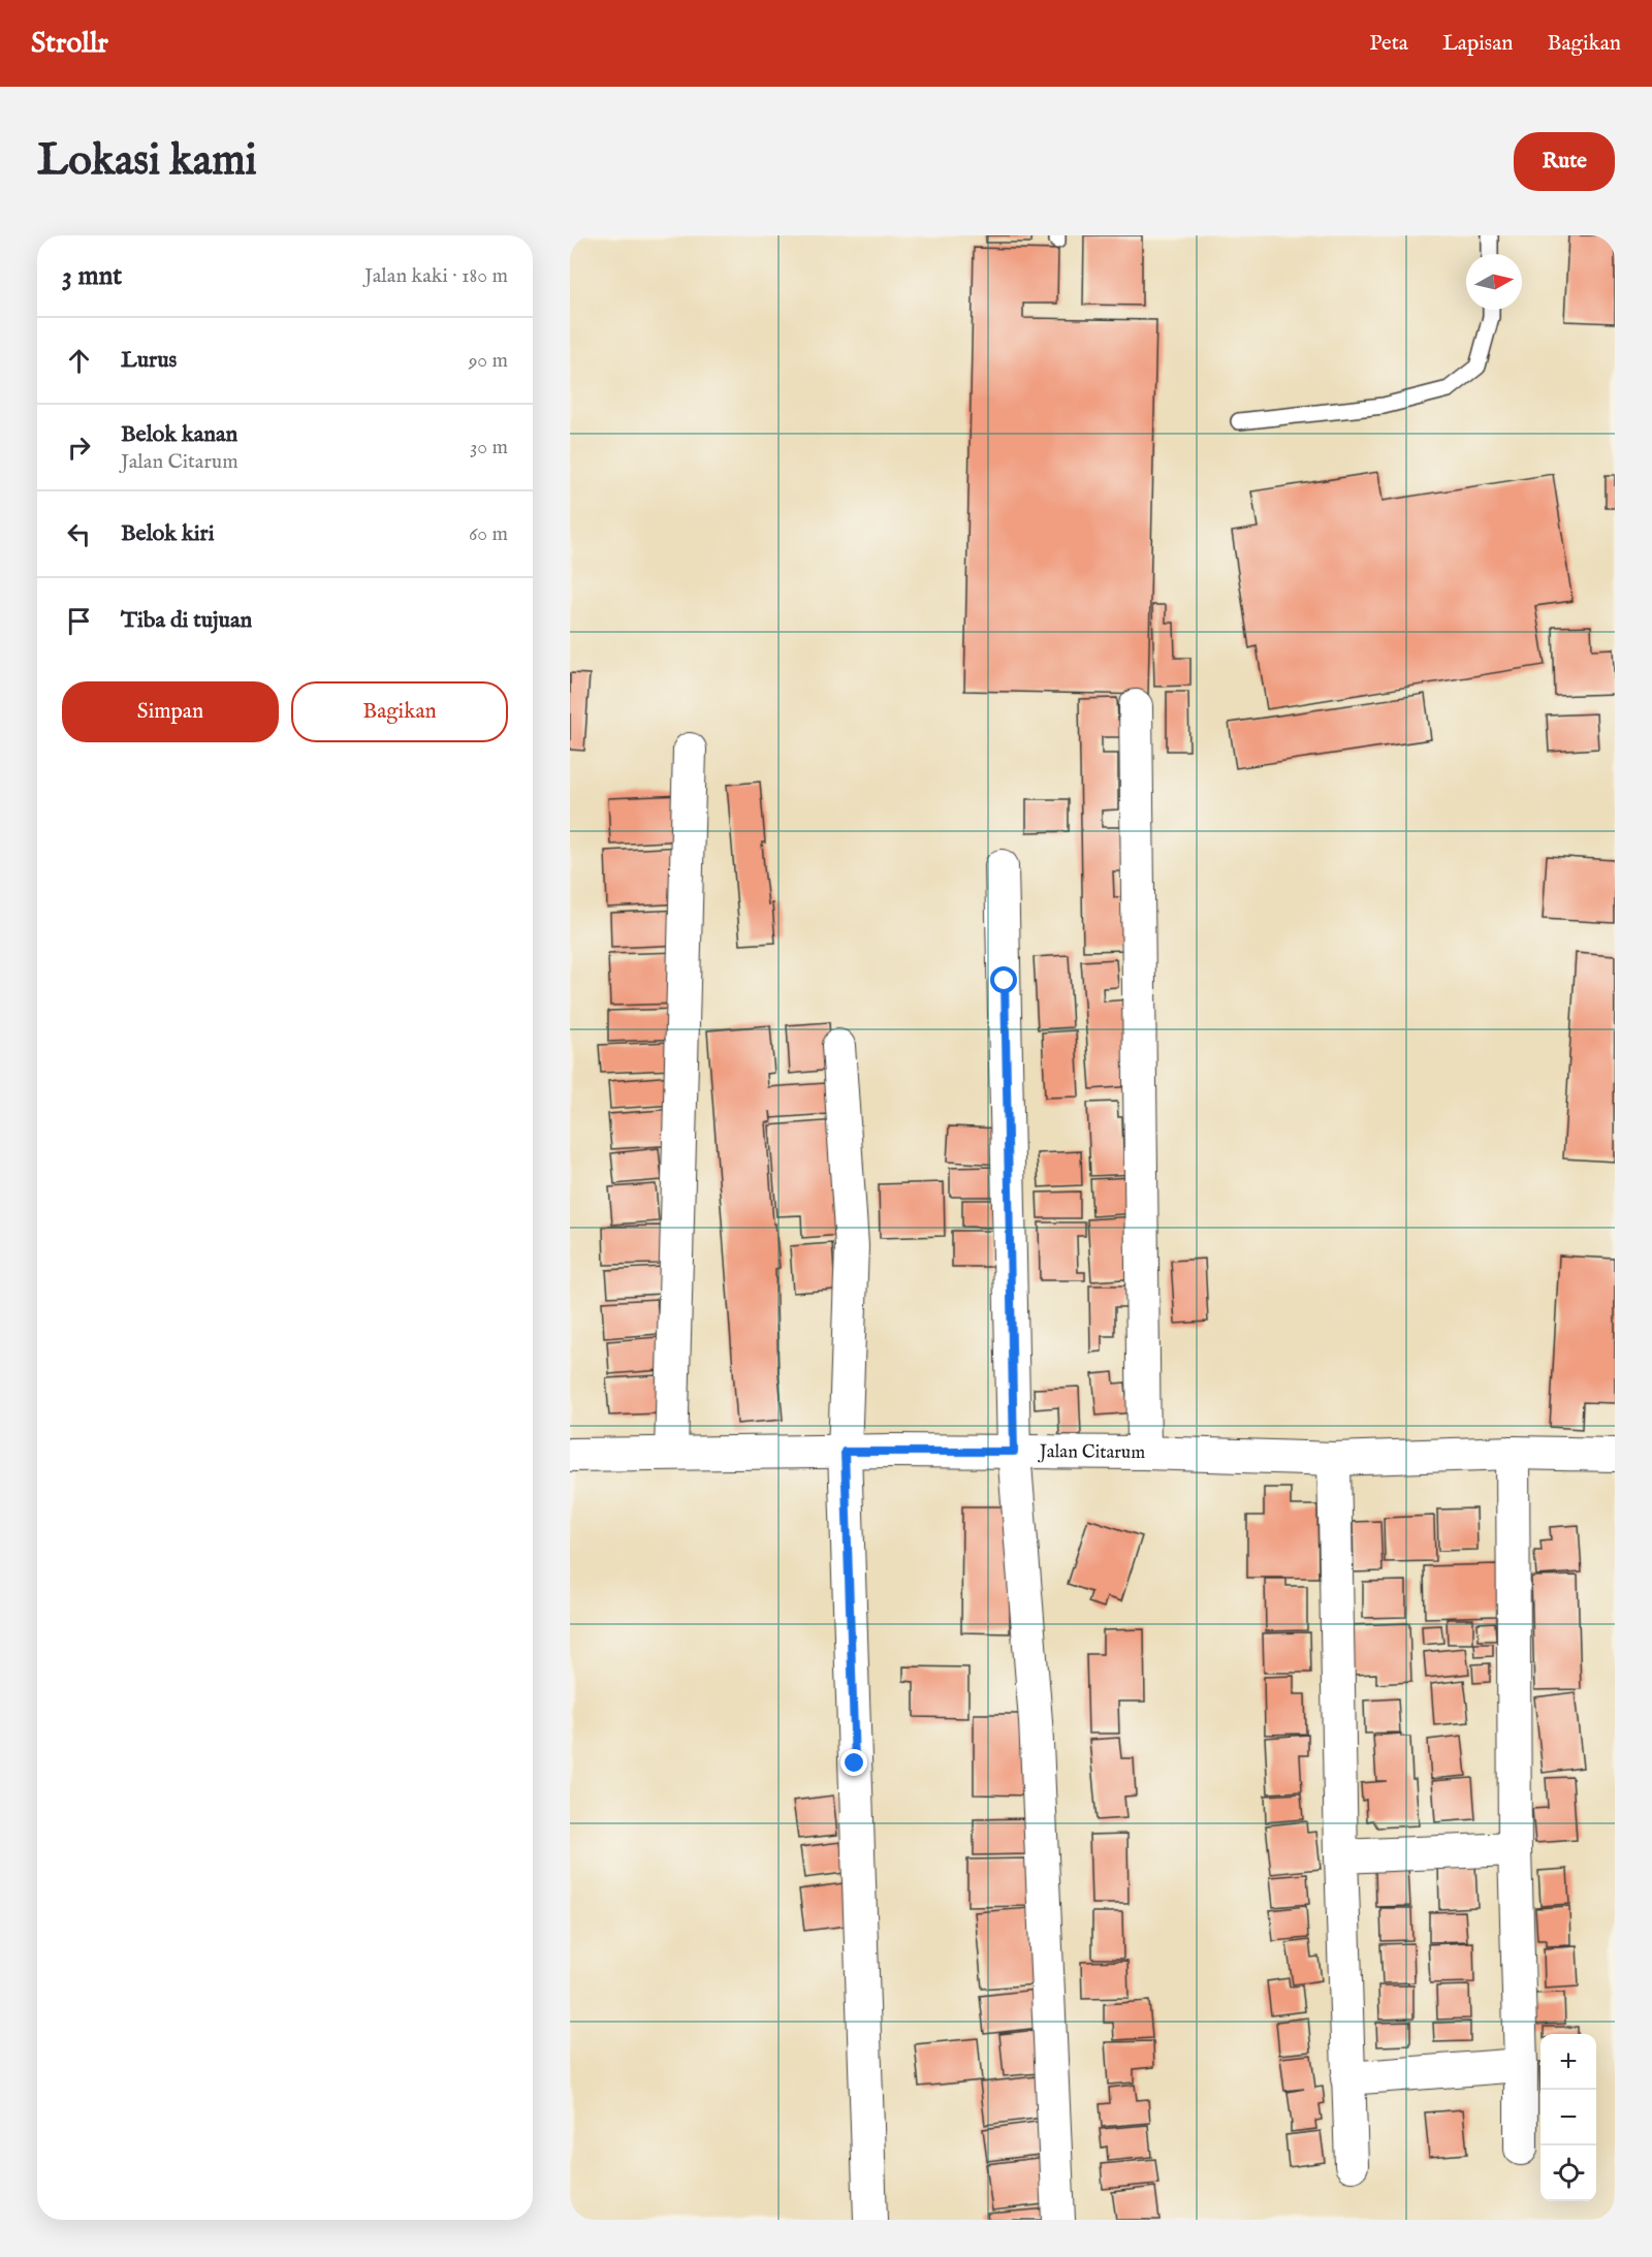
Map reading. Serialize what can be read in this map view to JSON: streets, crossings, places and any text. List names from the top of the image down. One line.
{"streets":{"street":["Jalan Citarum"]},"north":"right","page":{"header":"Strollr","nav":["Peta","Lapisan","Bagikan"],"buttons":["Rute",["Simpan","Bagikan"]],"title":"Lokasi kami","heading":["3 mnt","Jalan kaki · 180 m"],"list":[["Lurus","90 m"],["Belok kanan","Jalan Citarum","30 m"],["Belok kiri","60 m"],"Tiba di tujuan"],"map_buttons":["+","−"]}}
